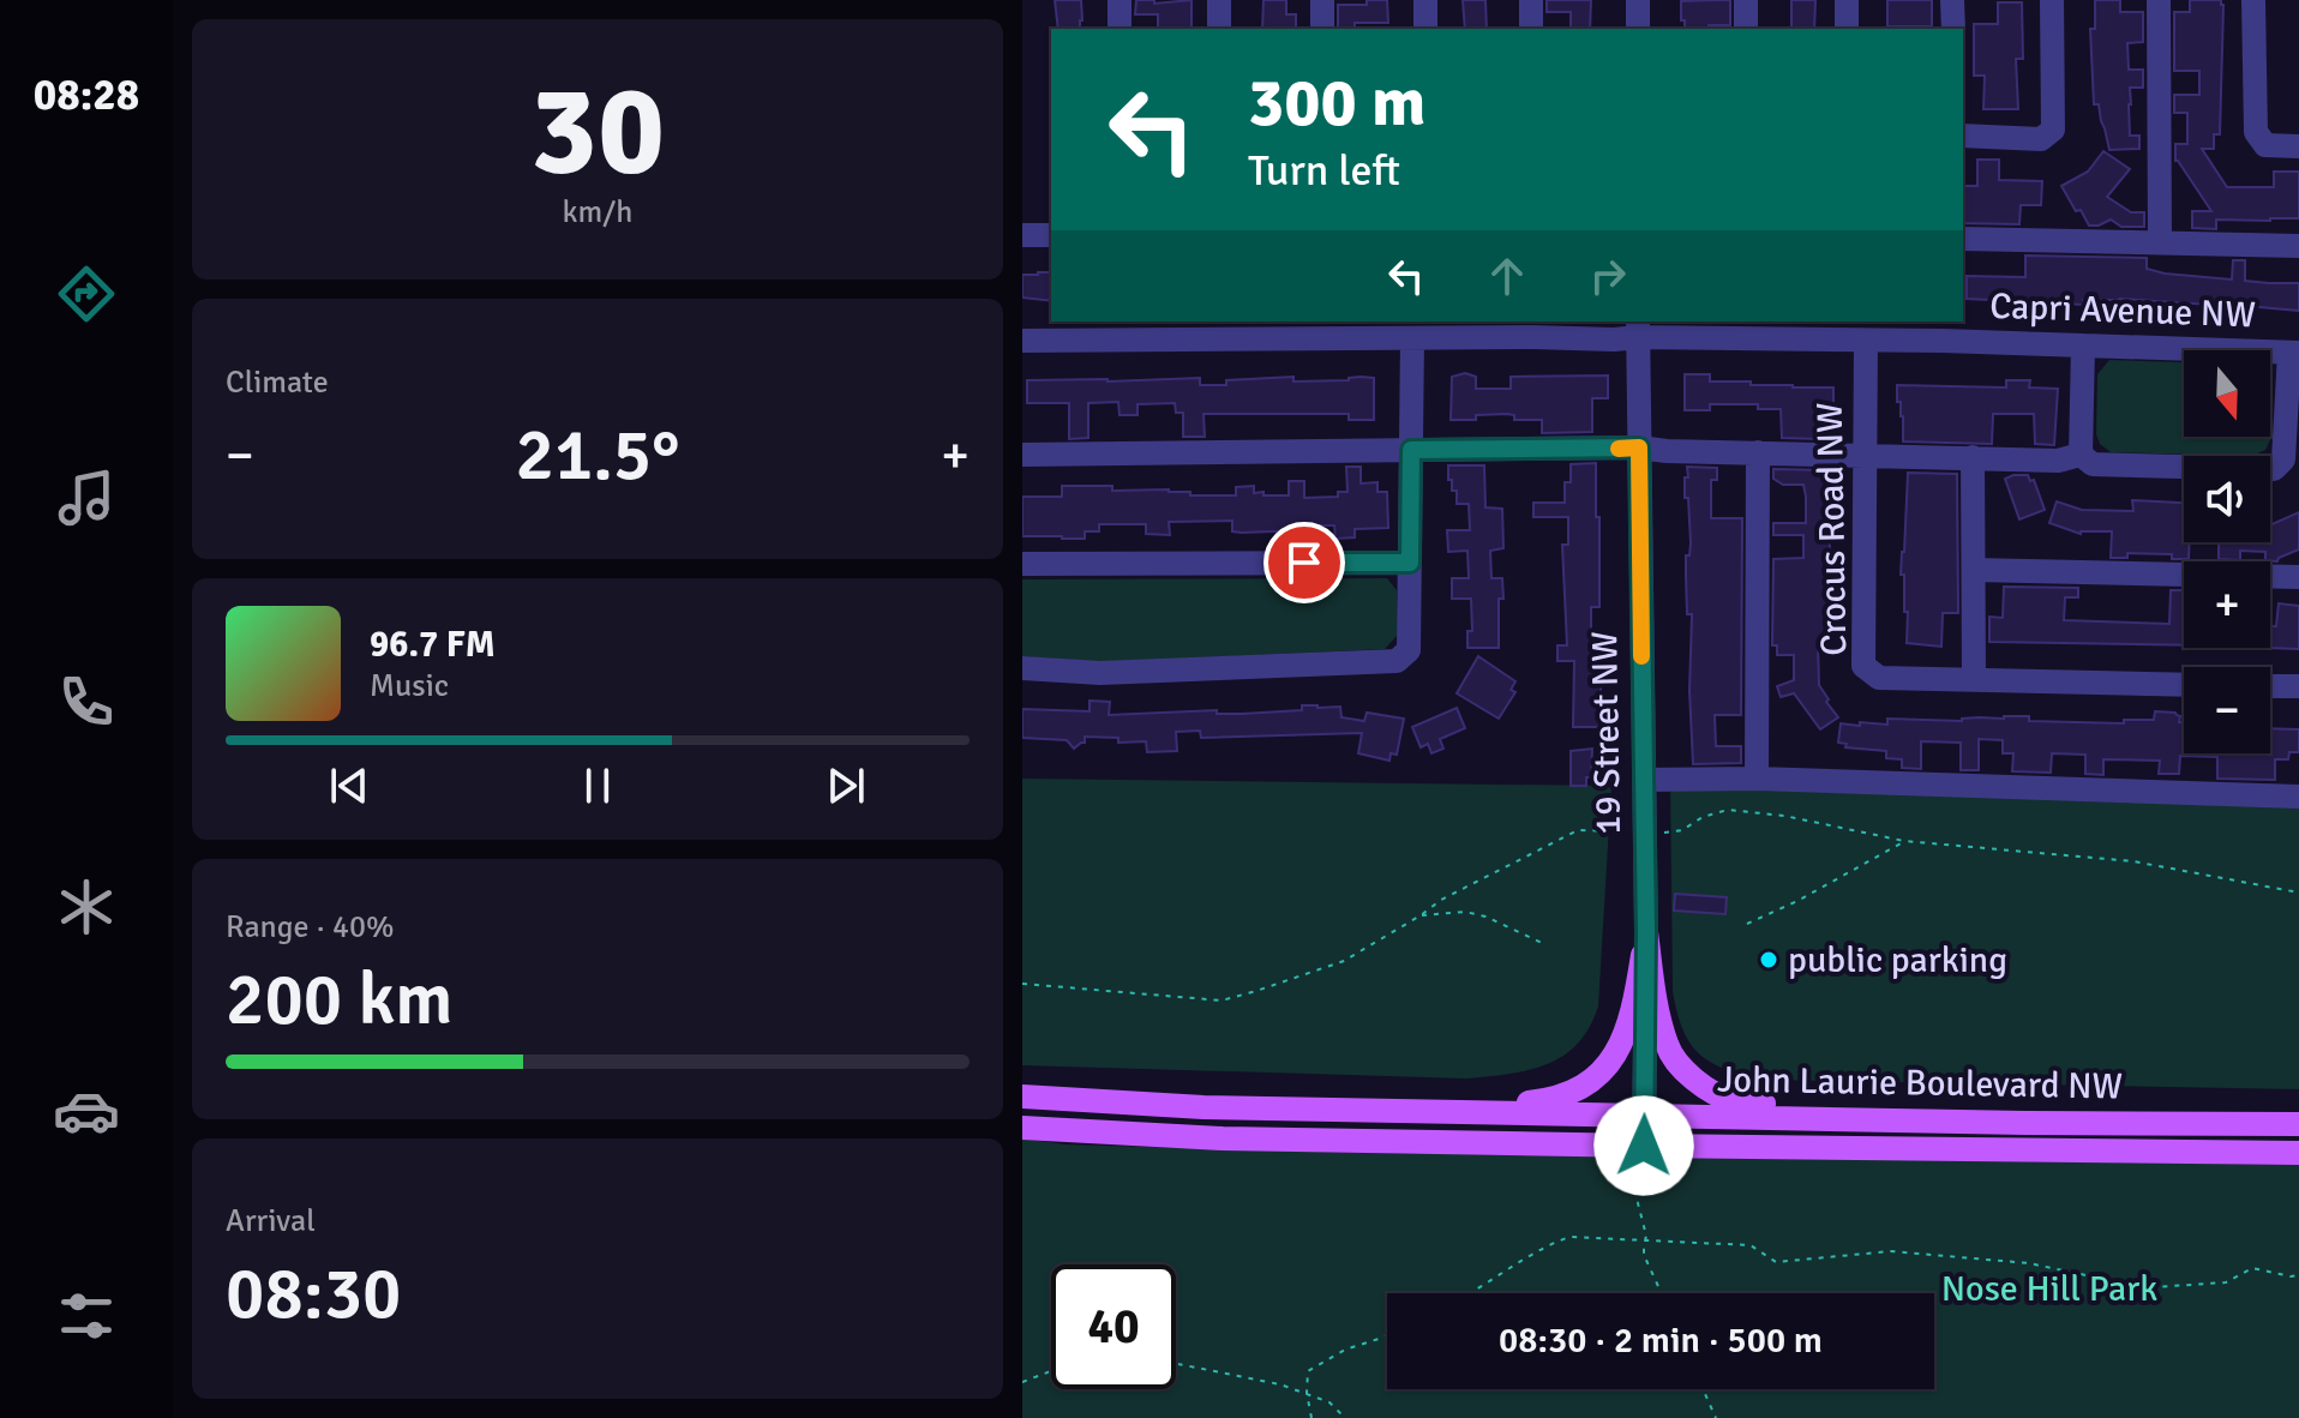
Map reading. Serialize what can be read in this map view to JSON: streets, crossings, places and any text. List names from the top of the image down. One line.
{"streets":{"main road":["John Laurie Boulevard NW"],"street":["Capri Avenue NW","Crocus Road NW","19 Street NW"]},"crossings":[["Capri Avenue NW","Crocus Road NW"],["Capri Avenue NW","19 Street NW"],["19 Street NW","John Laurie Boulevard NW"]],"parks":["Nose Hill Park"],"places":["public parking"],"north":"bottom","page":{"tabs":"08:28","tile":[["30","km/h"],"Climate",["Range · 40%","200 km"],["Arrival","08:30"]],"turn":["300 m","Turn left"],"map_buttons":["+","−"],"heat":["−","21.5°","+"],"song":["96.7 FM","Music"],"limit":"40","trip":"08:30 · 2 min · 500 m"}}
